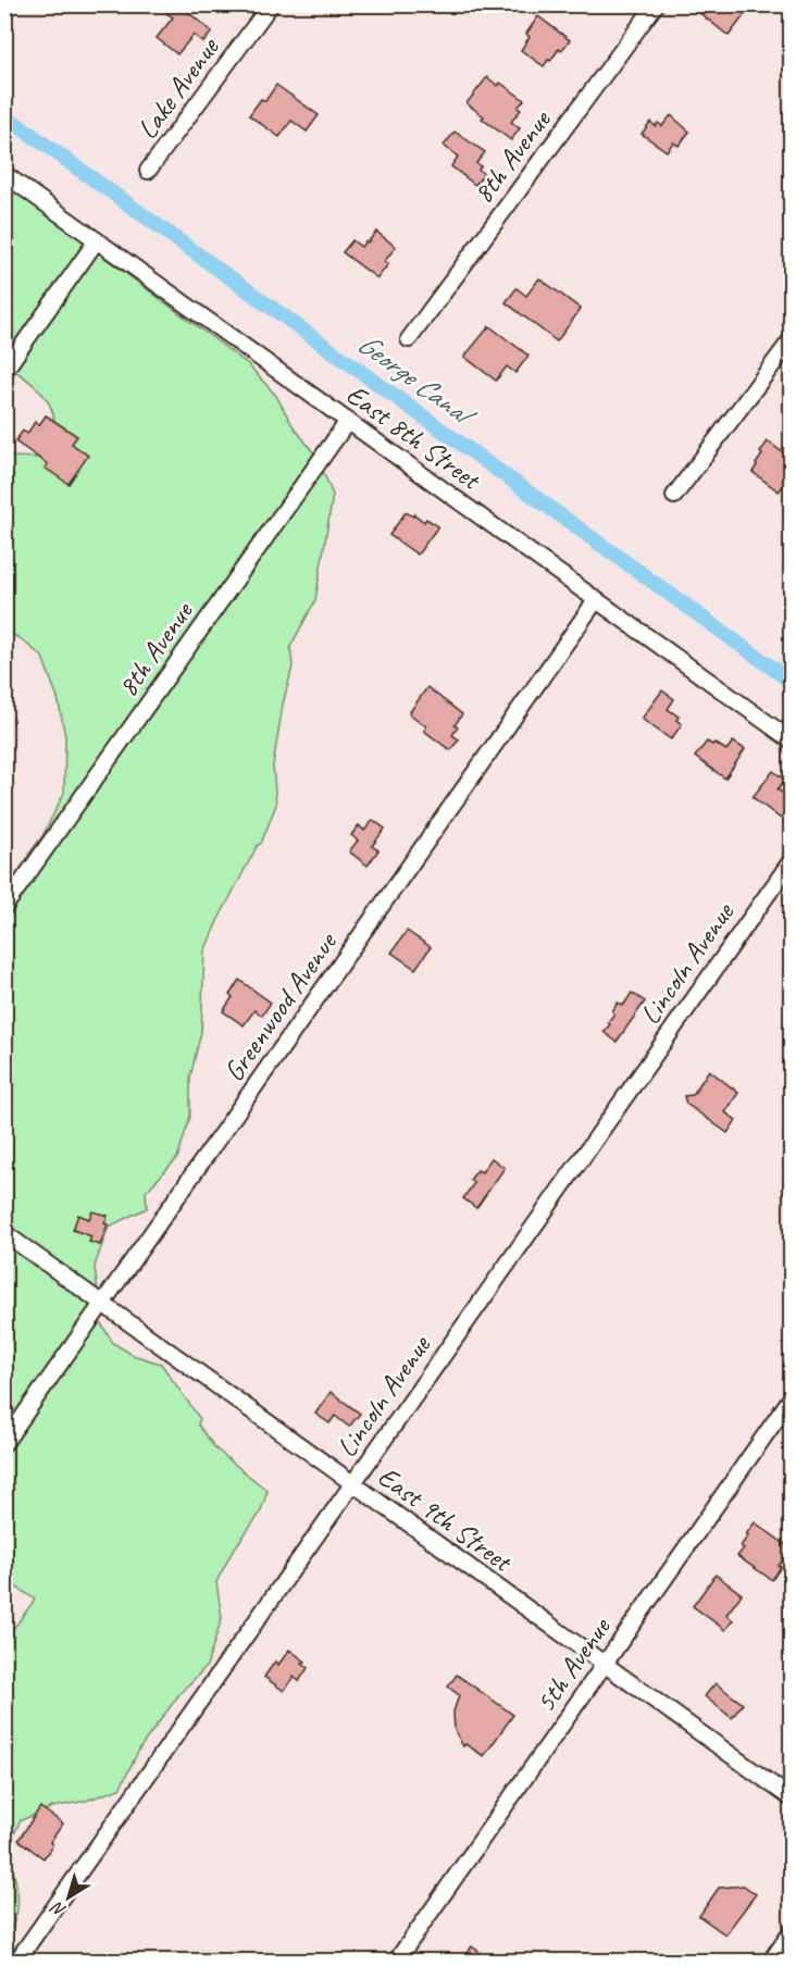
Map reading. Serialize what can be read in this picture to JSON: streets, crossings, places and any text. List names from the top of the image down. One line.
{"streets":{"street":["Lake Avenue","8th Avenue","East 8th Street","Lincoln Avenue","Greenwood Avenue","East 9th Street","5th Avenue"]},"crossings":[["8th Avenue","East 8th Street"],["East 8th Street","Greenwood Avenue"],["Lincoln Avenue","East 9th Street"],["Greenwood Avenue","East 9th Street"],["East 9th Street","5th Avenue"]],"water":["George Canal"],"north":"bottom left"}
